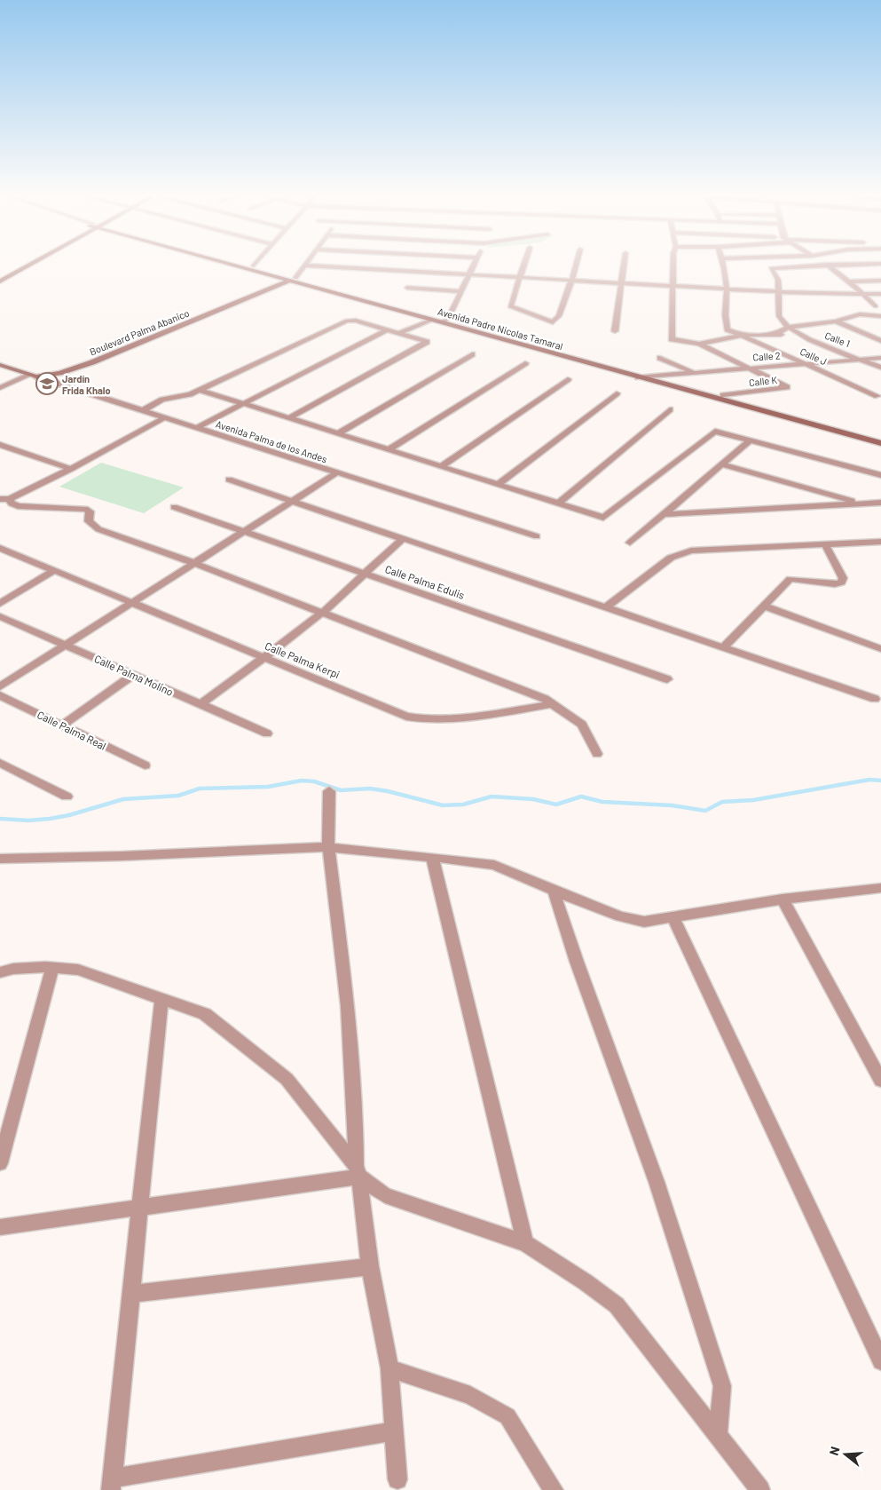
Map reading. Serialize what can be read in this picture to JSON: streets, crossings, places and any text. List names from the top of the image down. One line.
{"streets":{"street":["Avenida Padre Nicolas Tamaral","Boulevard Palma Abanico","Calle 1","Calle 2","Calle J","Calle K","Avenida Palma de los Andes","Calle Palma Edulis","Calle Palma Kerpi","Calle Palma Molino","Calle Palma Real"]},"crossings":[["Avenida Padre Nicolas Tamaral","Boulevard Palma Abanico"],["Avenida Padre Nicolas Tamaral","Calle 2"],["Avenida Padre Nicolas Tamaral","Calle K"],["Boulevard Palma Abanico","Avenida Palma de los Andes"],["Calle 1","Calle 2"],["Calle 2","Calle J"],["Calle 2","Calle K"]],"places":{"school or university":["Jardín Frida Khalo"]},"north":"left"}
